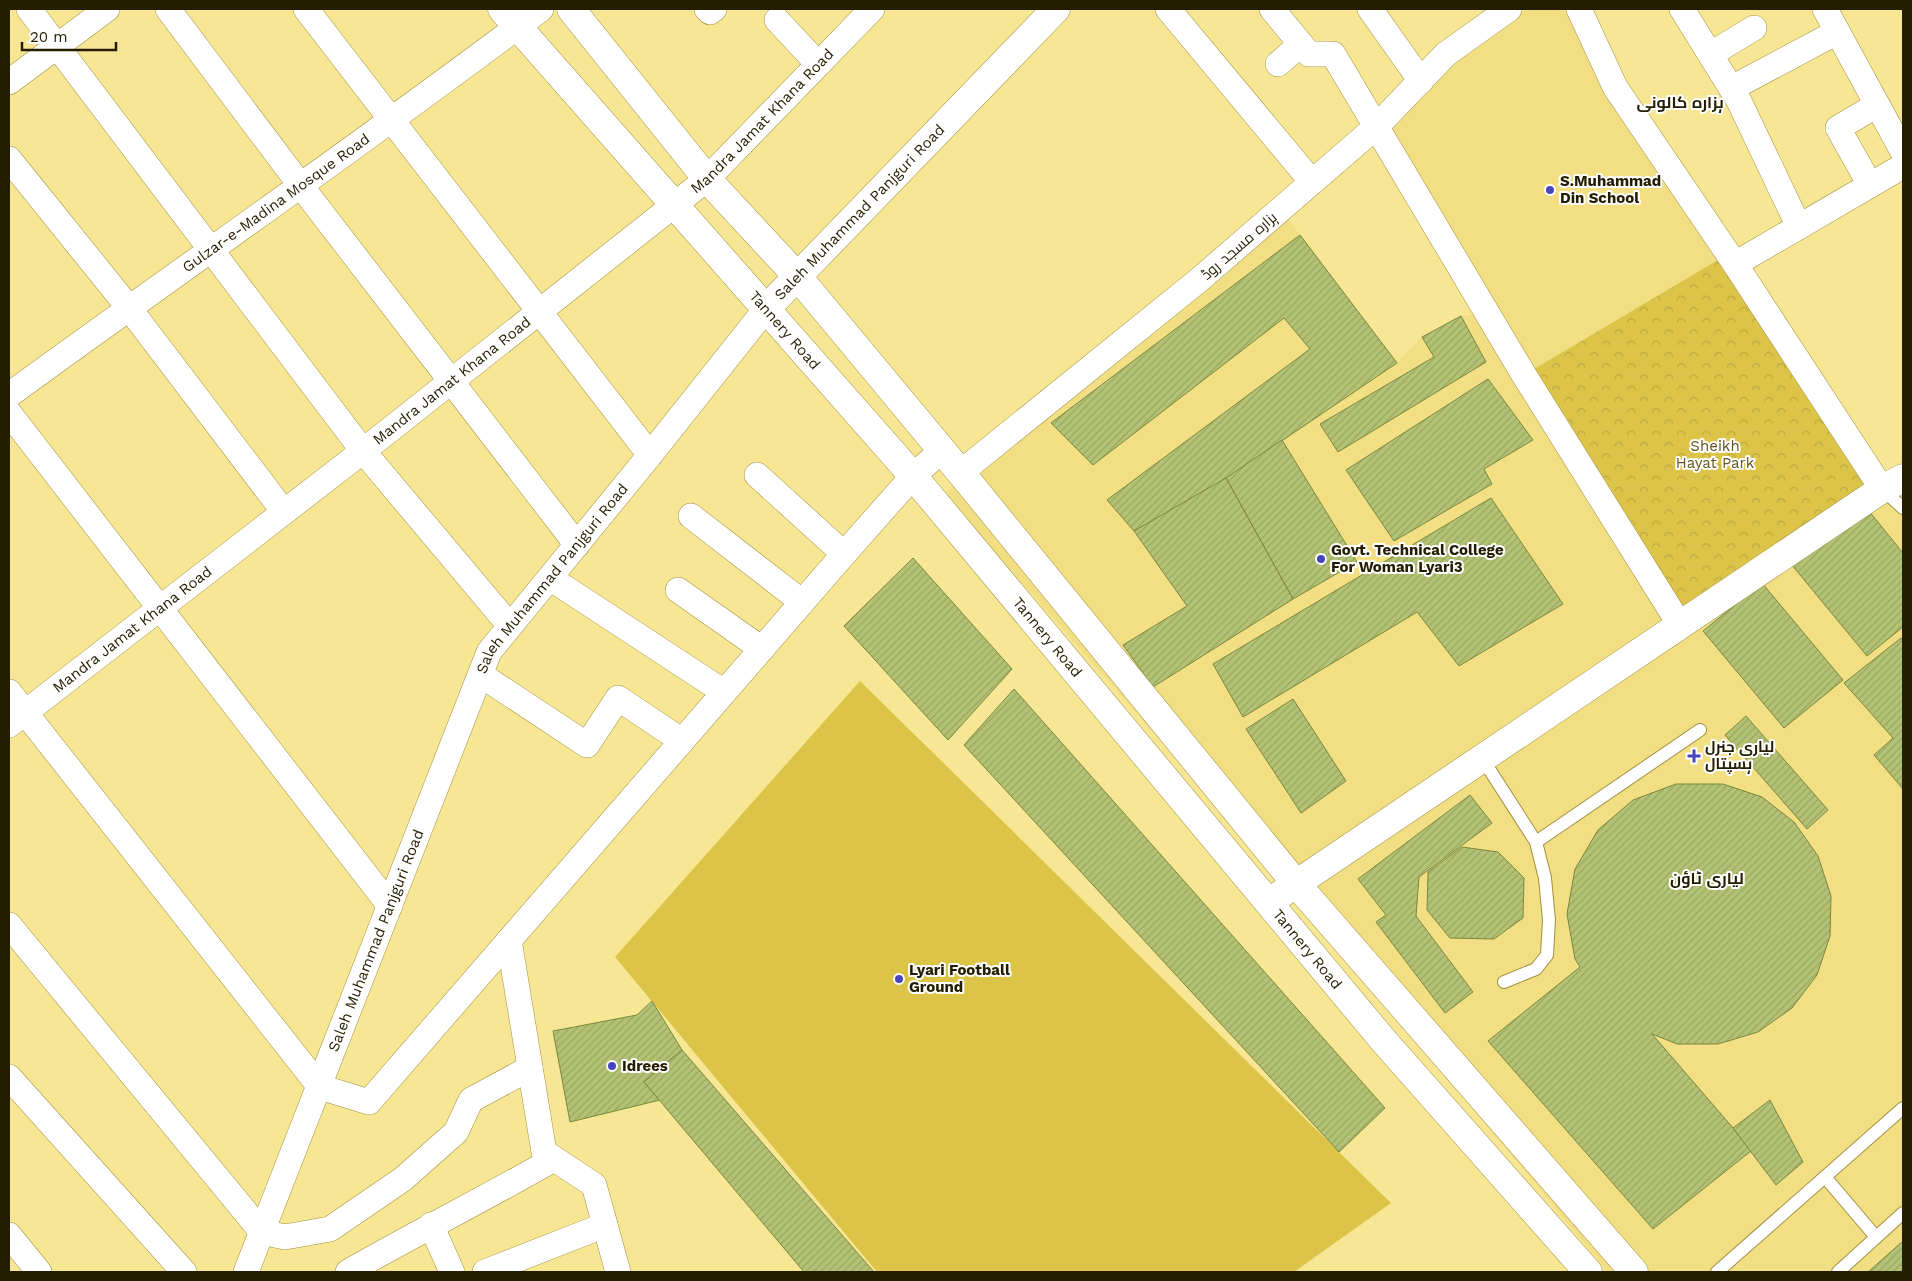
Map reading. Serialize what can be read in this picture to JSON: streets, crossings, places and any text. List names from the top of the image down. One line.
{"streets":{"main road":["Saleh Muhammad Panjguri Road","Tannery Road"],"street":["Mandra Jamat Khana Road","Gulzar-e-Madina Mosque Road","ہزارہ مسجد روڈ"]},"crossings":[["Mandra Jamat Khana Road","Tannery Road"],["Gulzar-e-Madina Mosque Road","Tannery Road"],["Saleh Muhammad Panjguri Road","Tannery Road"]],"districts":["ہزارہ کالونی","لیاری ٹاؤن"],"parks":["Sheikh Hayat Park"],"places":{"other":["S.Muhammad Din School","Govt. Technical College For Woman Lyari3","Lyari Football Ground","Idrees"],"health":["لیاری جنرل ہسپتال"]},"scale_bar":"20 m"}
